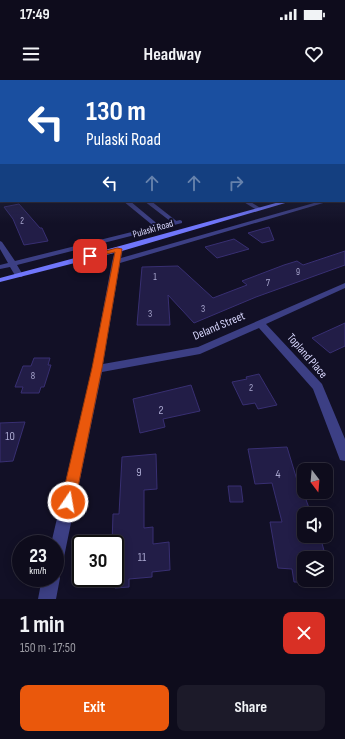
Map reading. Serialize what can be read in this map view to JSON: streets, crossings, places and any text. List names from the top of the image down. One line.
{"streets":{"main road":["Pulaski Road"],"street":["Deland Street","Topland Place"]},"crossings":[["Deland Street","Topland Place"]],"house_numbers":["2","9","1","7","3","3","8","2","2","10","9","4","11"],"north":"bottom","page":{"status":"17:49","header":"Headway","turn":["130 m","Pulaski Road"],"speed":"23 km/h","limit":"30","heading":["1 min","150 m · 17:50"],"buttons":["Exit","Share"]}}
